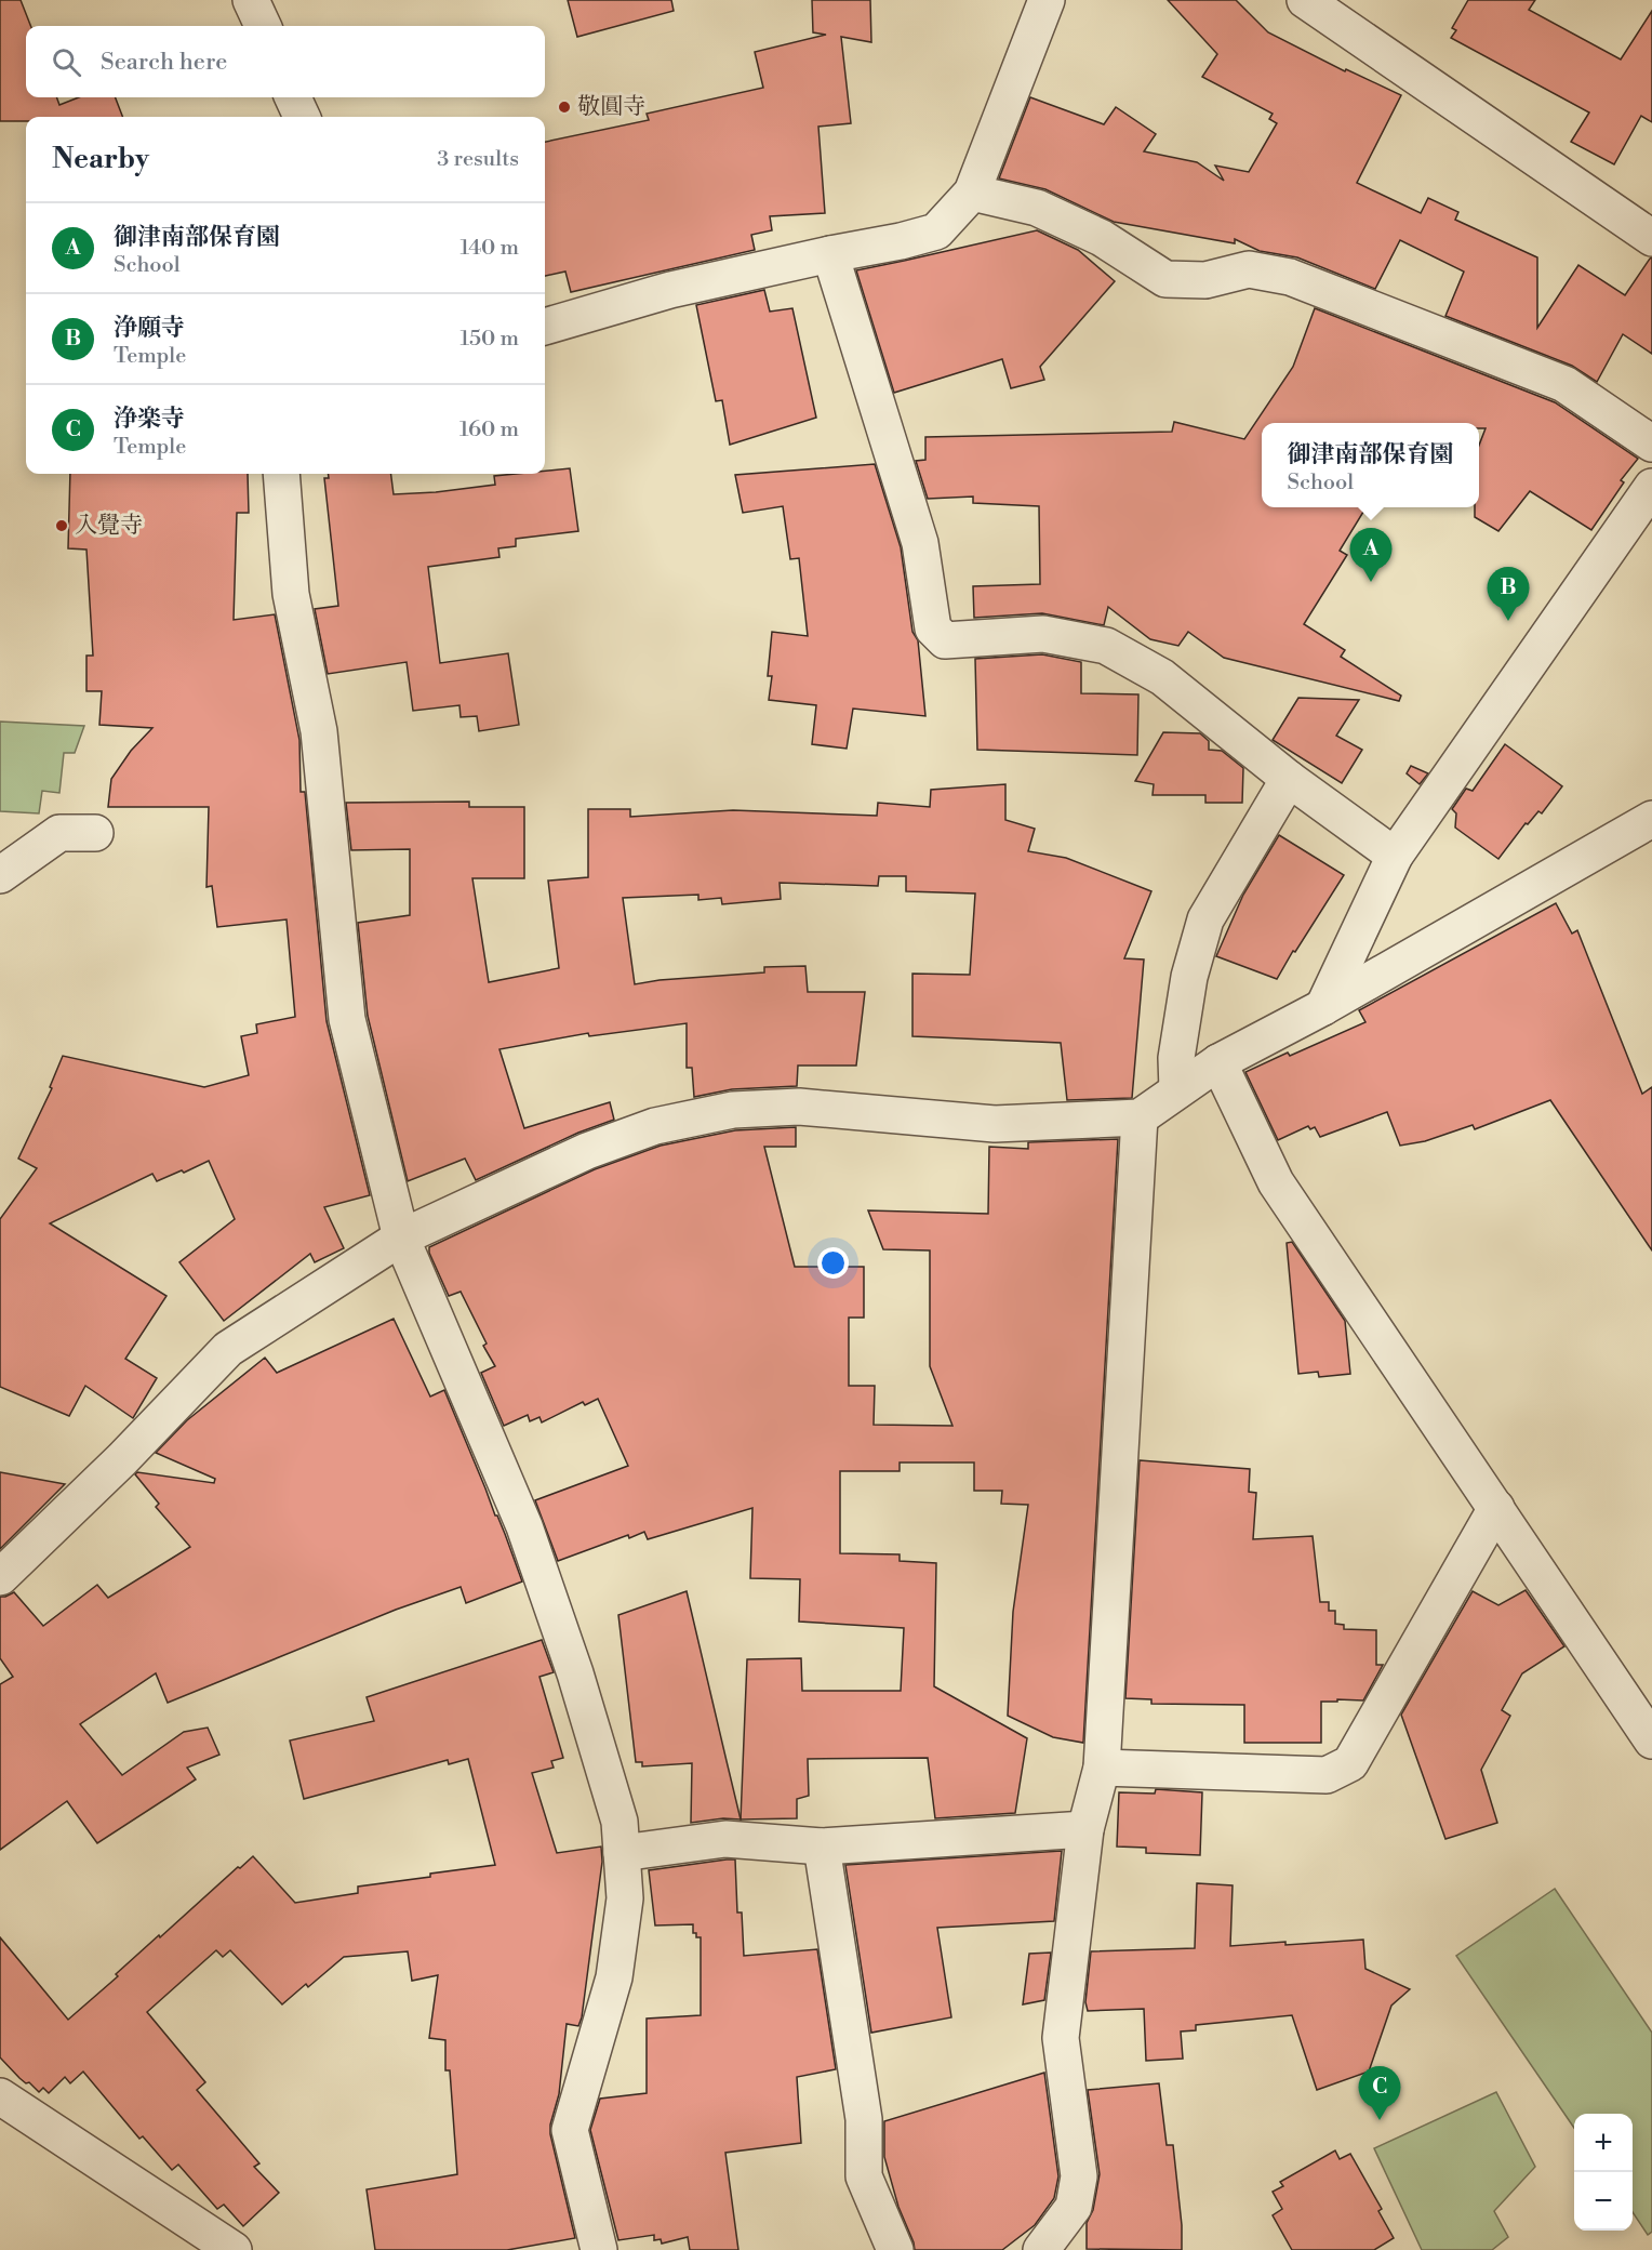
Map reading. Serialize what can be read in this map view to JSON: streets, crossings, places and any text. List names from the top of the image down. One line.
{"places":["敬圓寺","入覺寺"],"page":{"search":"Search here","heading":["Nearby","3 results"],"list":[{"mark":"A","name":"御津南部保育園","note":"School","value":"140 m"},{"mark":"B","name":"浄願寺","note":"Temple","value":"150 m"},{"mark":"C","name":"浄楽寺","note":"Temple","value":"160 m"}],"popup":["御津南部保育園","School"],"pins":["A","B","C"],"map_buttons":["+","−"]}}
